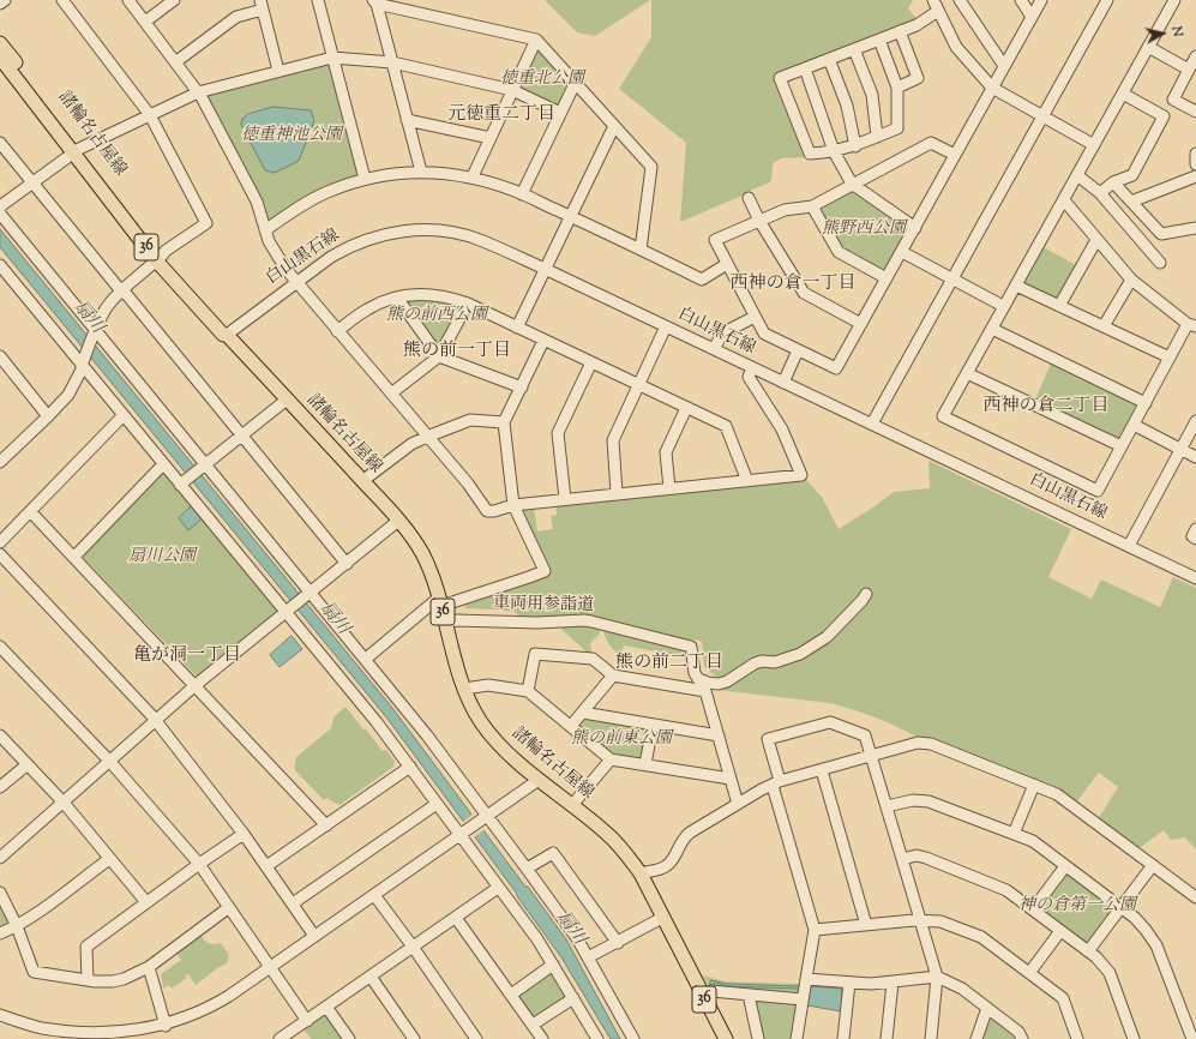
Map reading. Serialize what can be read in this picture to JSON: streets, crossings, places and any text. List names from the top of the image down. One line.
{"streets":{"main road":["諸輪名古屋線","36"],"street":["白山黒石線","車両用参詣道"]},"crossings":[["諸輪名古屋線","白山黒石線"],["諸輪名古屋線","車両用参詣道"]],"districts":["元徳重二丁目","西神の倉一丁目","熊の前一丁目","西神の倉二丁目","亀が洞一丁目","熊の前二丁目"],"water":["扇川"],"parks":["徳重北公園","徳重神池公園","熊野西公園","熊の前西公園","扇川公園","熊の前東公園","神の倉第一公園"],"north":"right"}
